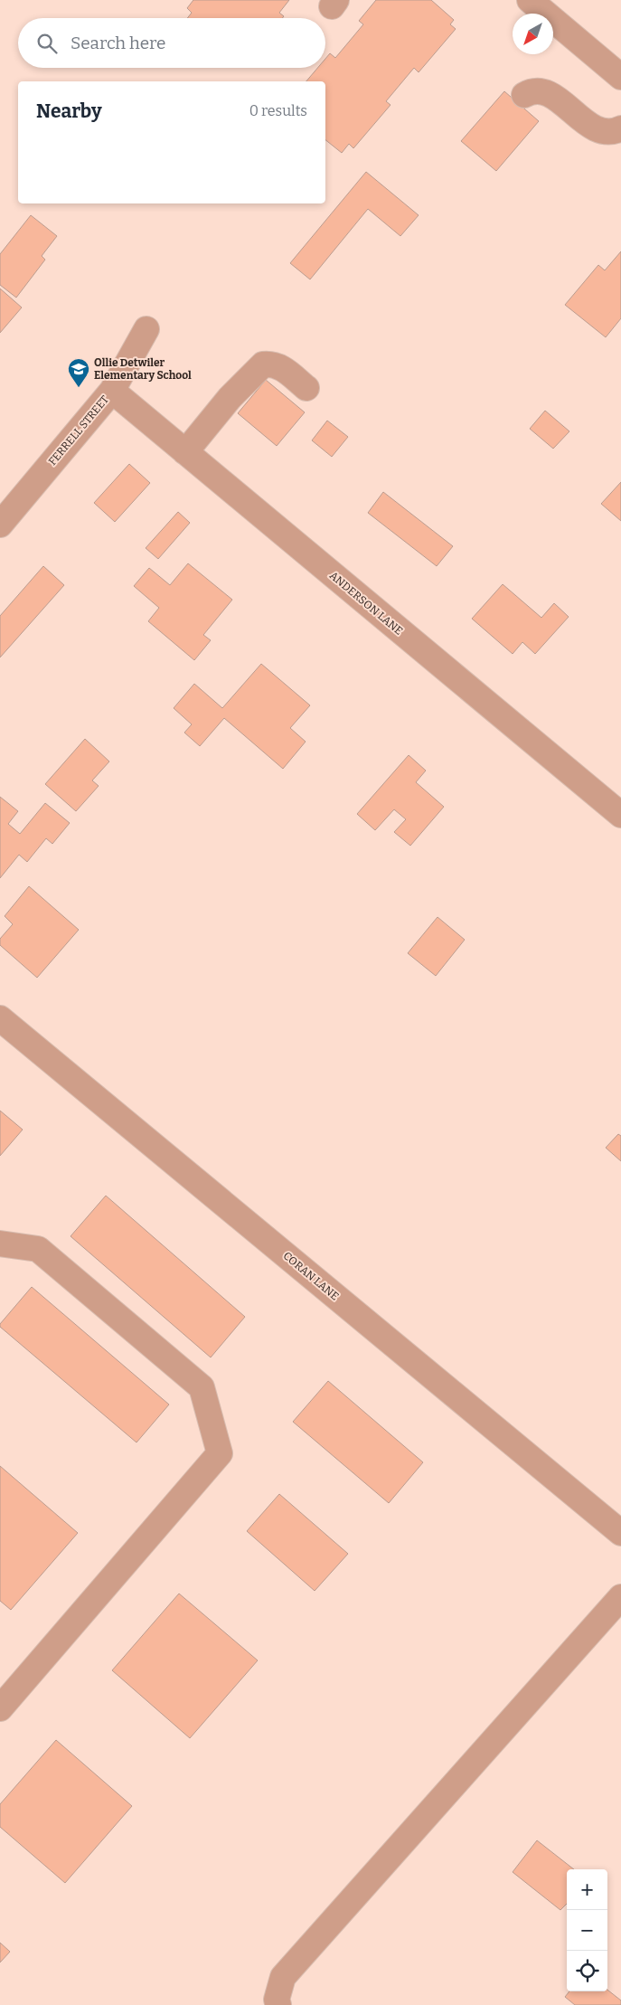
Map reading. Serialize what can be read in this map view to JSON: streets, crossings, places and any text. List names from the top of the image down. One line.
{"streets":{"street":["FERRELL STREET","ANDERSON LANE","CORAN LANE"]},"crossings":[["FERRELL STREET","ANDERSON LANE"]],"places":{"school or university":["Ollie Detwiler Elementary School"]},"north":"bottom left","page":{"search":"Search here","heading":["Nearby","0 results"],"map_buttons":["+","−"]}}
